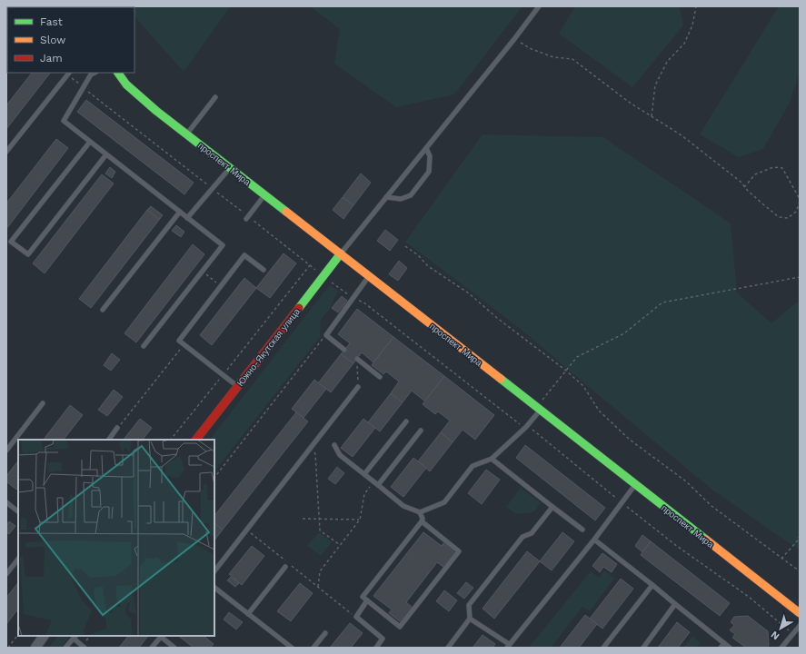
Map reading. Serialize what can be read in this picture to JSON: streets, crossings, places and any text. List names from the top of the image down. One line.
{"streets":{"street":["проспект Мира","Южно-Якутская улица"]},"crossings":[["проспект Мира","Южно-Якутская улица"]],"legend":["Fast","Slow","Jam"],"north":"bottom left"}
